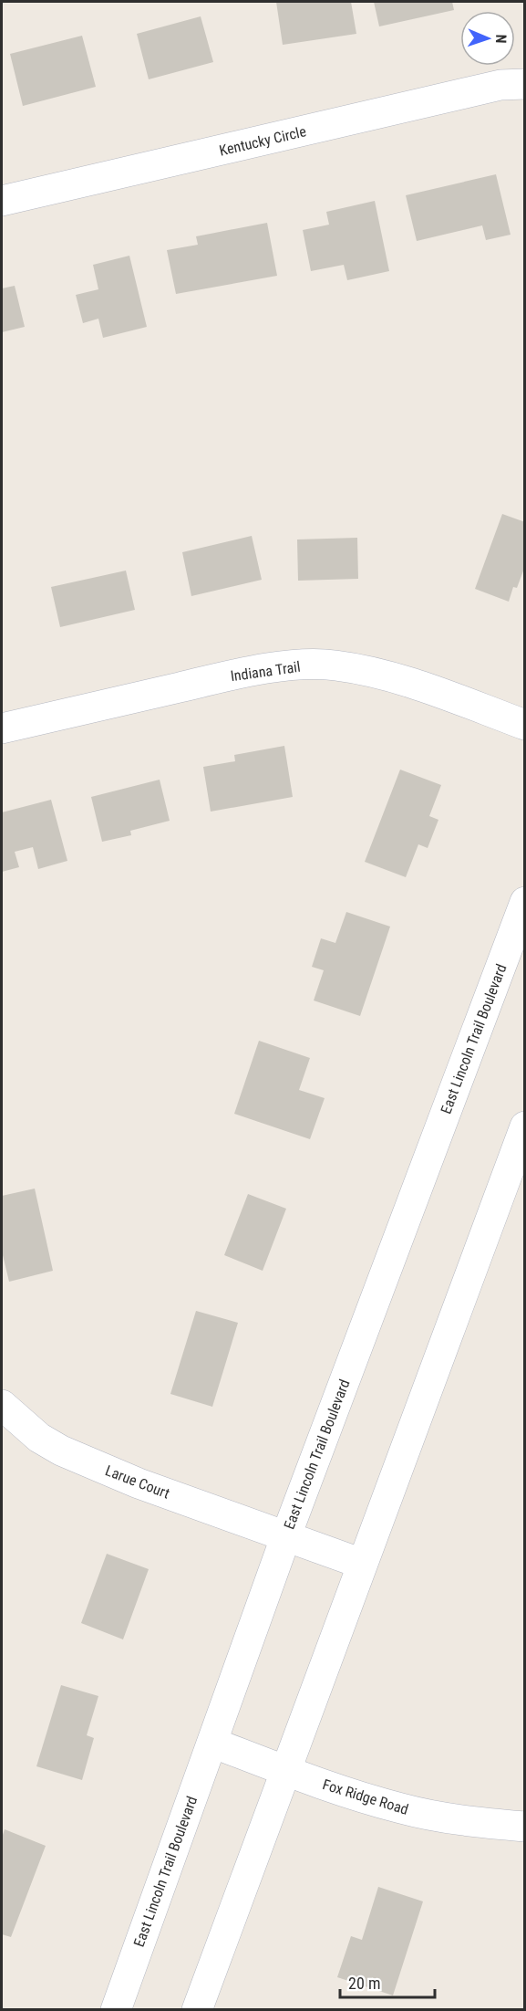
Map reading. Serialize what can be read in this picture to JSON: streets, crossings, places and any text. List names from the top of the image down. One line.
{"streets":{"street":["Kentucky Circle","Indiana Trail","East Lincoln Trail Boulevard","Larue Court","Fox Ridge Road"]},"crossings":[["East Lincoln Trail Boulevard","Larue Court"],["East Lincoln Trail Boulevard","Fox Ridge Road"]],"scale_bar":"20 m","north":"right"}
